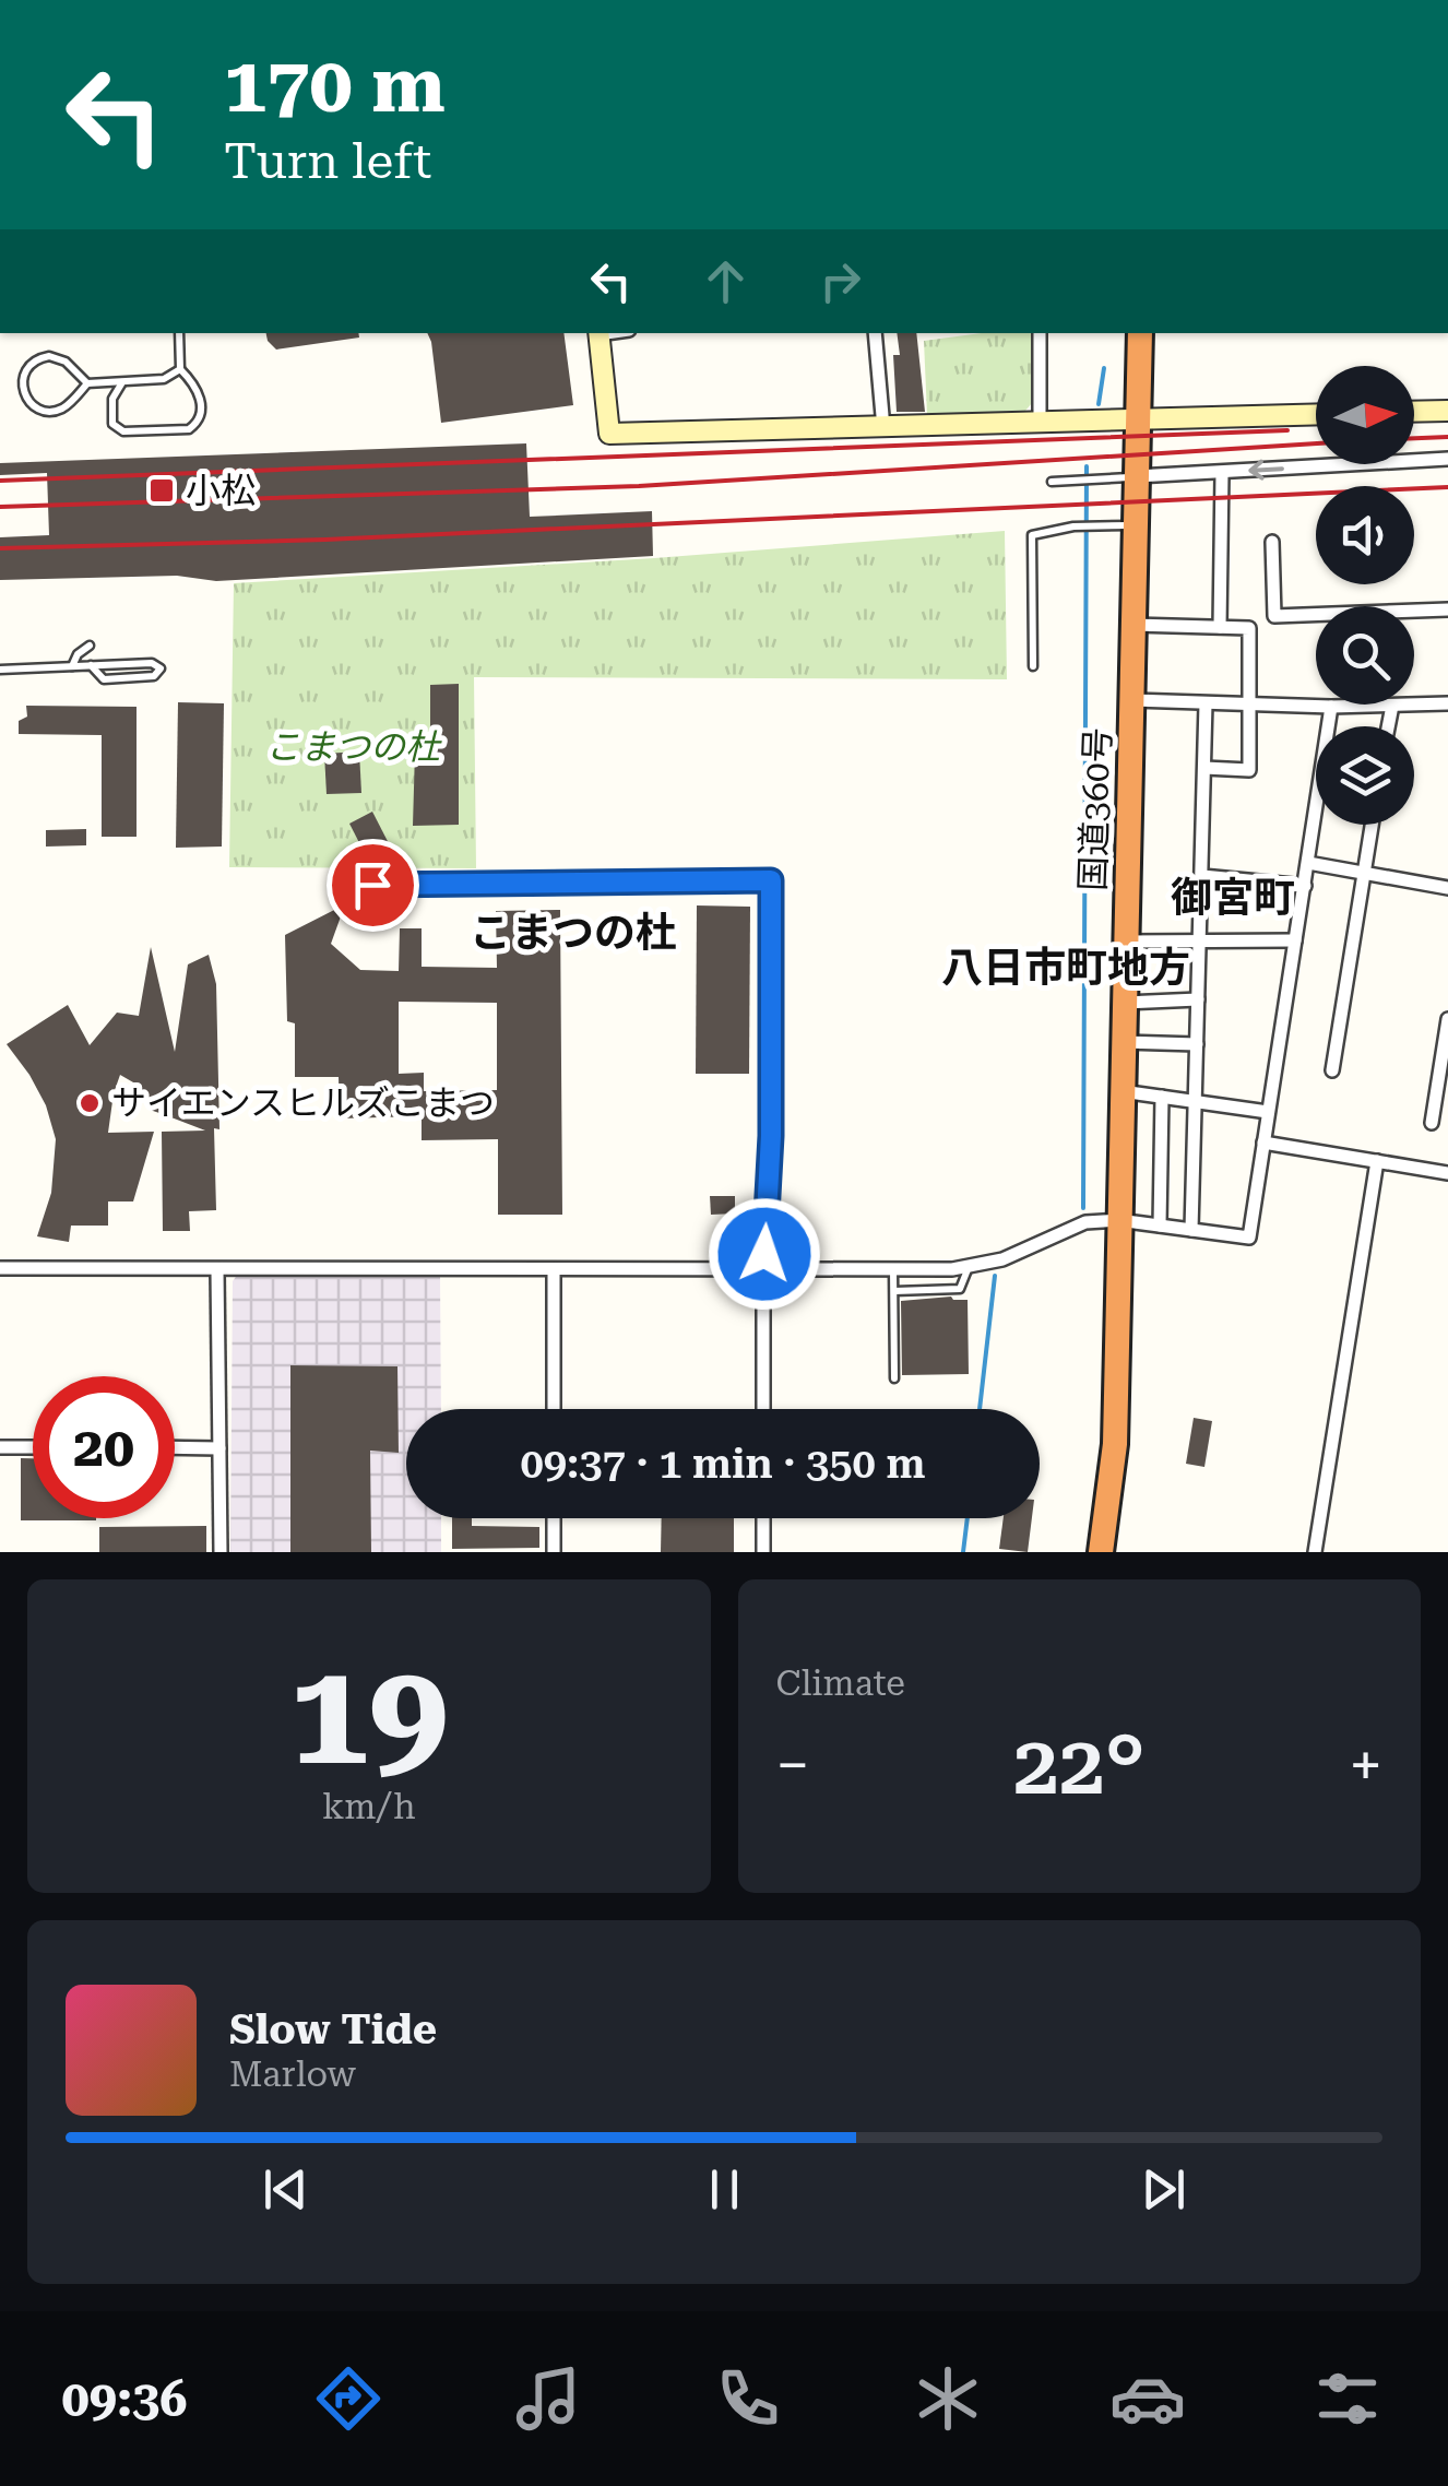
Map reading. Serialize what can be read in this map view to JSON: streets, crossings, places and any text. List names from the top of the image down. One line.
{"streets":{"highway":["国道360号"]},"districts":["御宮町","こまつの杜","八日市町地方"],"parks":["こまつの杜"],"places":{"transit":["小松"],"other":["サイエンスヒルズこまつ"]},"north":"right","page":{"turn":["170 m","Turn left"],"limit":"20","trip":"09:37 · 1 min · 350 m","tile":[["19","km/h"],"Climate"],"heat":["−","22°","+"],"song":["Slow Tide","Marlow"],"tabs":"09:36"}}
